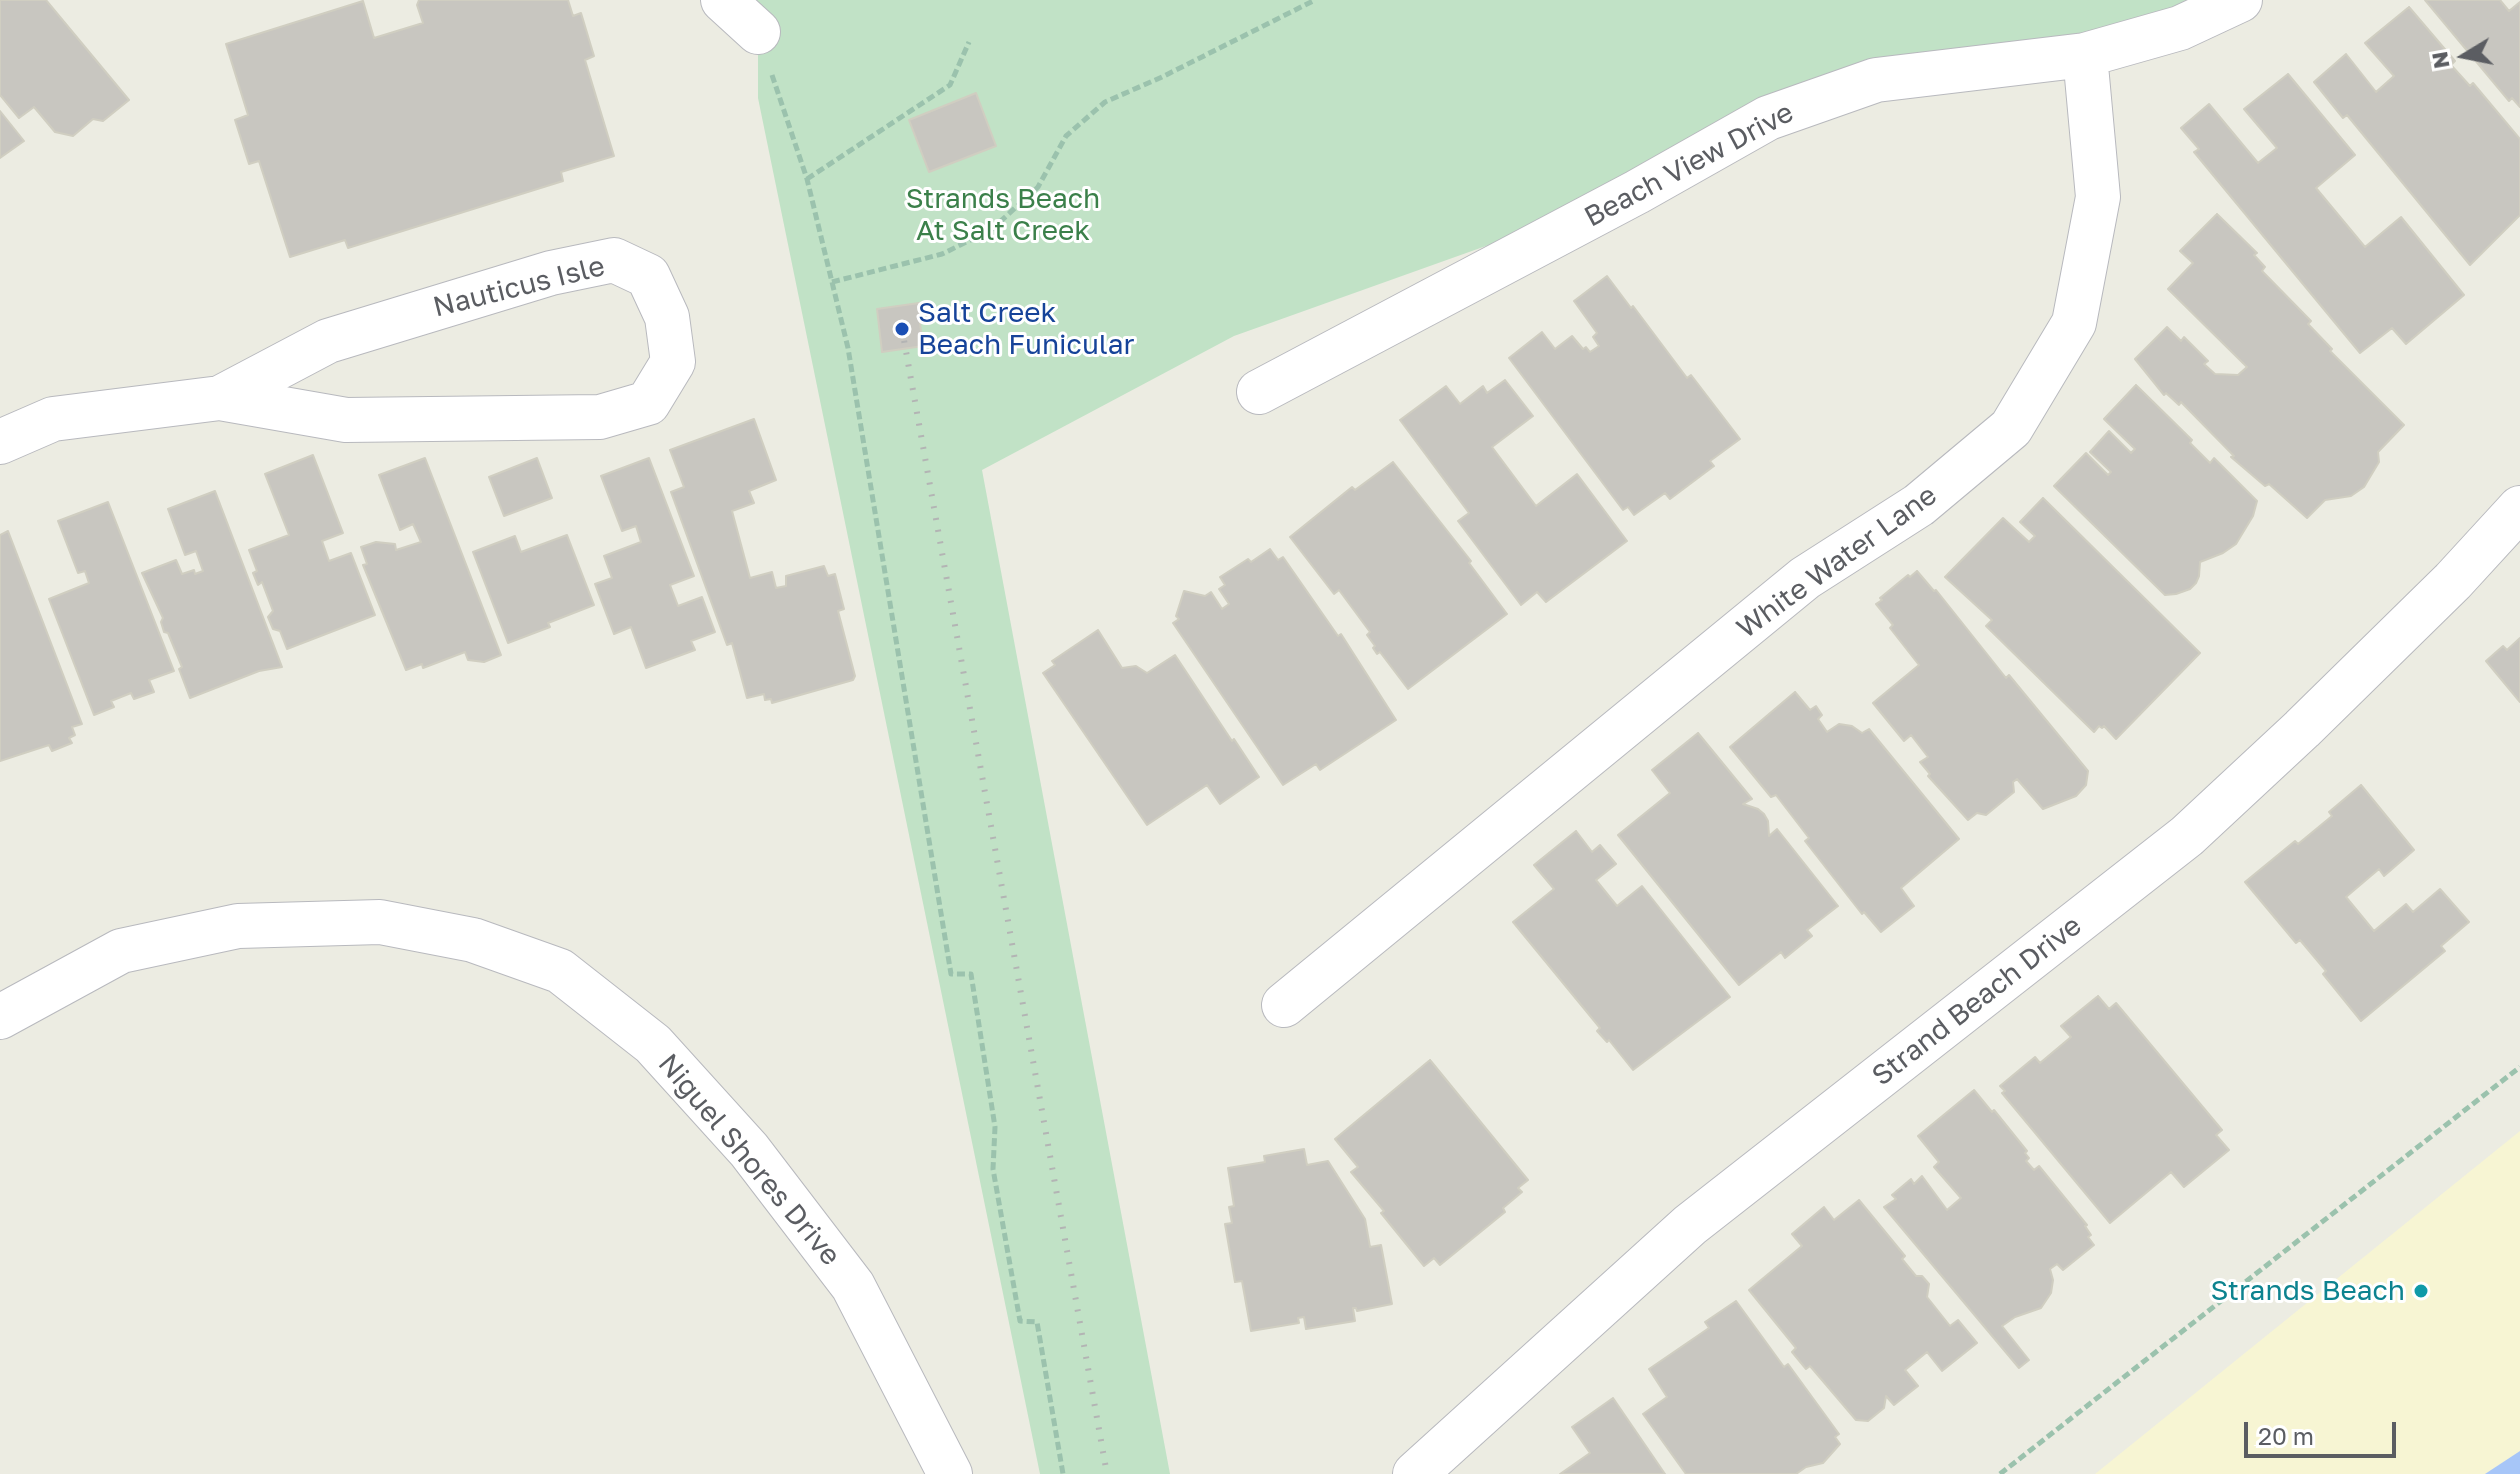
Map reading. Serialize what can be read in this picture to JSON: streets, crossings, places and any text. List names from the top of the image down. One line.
{"streets":{"street":["Beach View Drive","Nauticus Isle","White Water Lane","Strand Beach Drive","Niguel Shores Drive"]},"crossings":[["Beach View Drive","White Water Lane"]],"parks":["Strands Beach At Salt Creek"],"places":["Salt Creek Beach Funicular","Strands Beach"],"scale_bar":"20 m","north":"left"}
